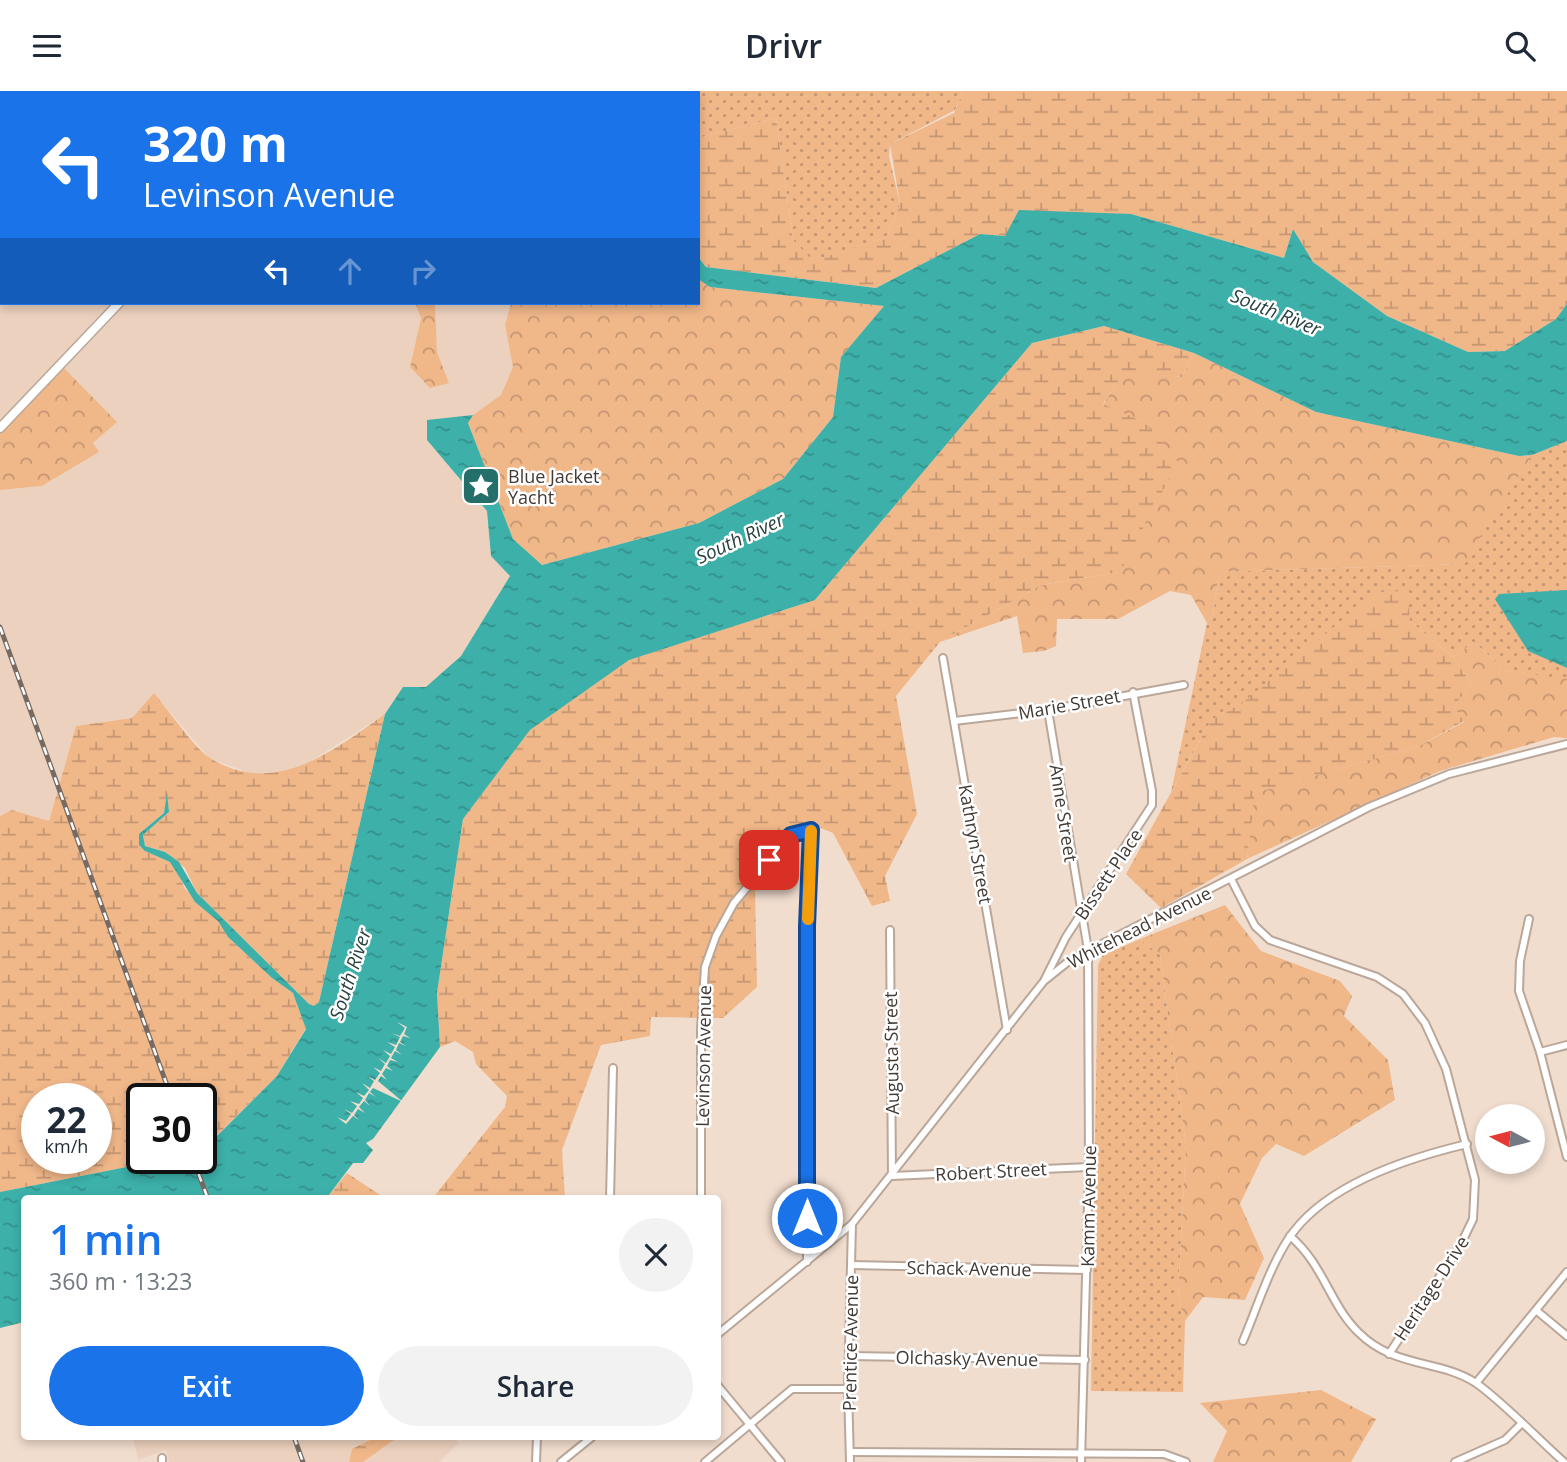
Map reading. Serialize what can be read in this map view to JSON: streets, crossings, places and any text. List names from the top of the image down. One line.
{"streets":{"street":["Marie Street","Anne Street","Kathryn Street","Bissett Place","Whitehead Avenue","Augusta Street","Levinson Avenue","Robert Street","Kamm Avenue","Schack Avenue","Heritage Drive","Prentice Avenue","Olchasky Avenue"]},"crossings":[["Marie Street","Anne Street"],["Marie Street","Kathryn Street"],["Marie Street","Bissett Place"],["Anne Street","Bissett Place"],["Anne Street","Whitehead Avenue"],["Anne Street","Kamm Avenue"],["Kathryn Street","Whitehead Avenue"],["Bissett Place","Whitehead Avenue"],["Whitehead Avenue","Augusta Street"],["Whitehead Avenue","Levinson Avenue"],["Whitehead Avenue","Robert Street"],["Whitehead Avenue","Kamm Avenue"],["Whitehead Avenue","Heritage Drive"],["Whitehead Avenue","Prentice Avenue"],["Augusta Street","Robert Street"],["Robert Street","Kamm Avenue"],["Kamm Avenue","Schack Avenue"],["Kamm Avenue","Olchasky Avenue"],["Schack Avenue","Prentice Avenue"],["Prentice Avenue","Olchasky Avenue"]],"water":["South River"],"places":{"place":["Blue Jacket Yacht"]},"north":"left","page":{"header":"Drivr","turn":["320 m","Levinson Avenue"],"speed":"22 km/h","limit":"30","heading":["1 min","360 m · 13:23"],"buttons":["Exit","Share"]}}
